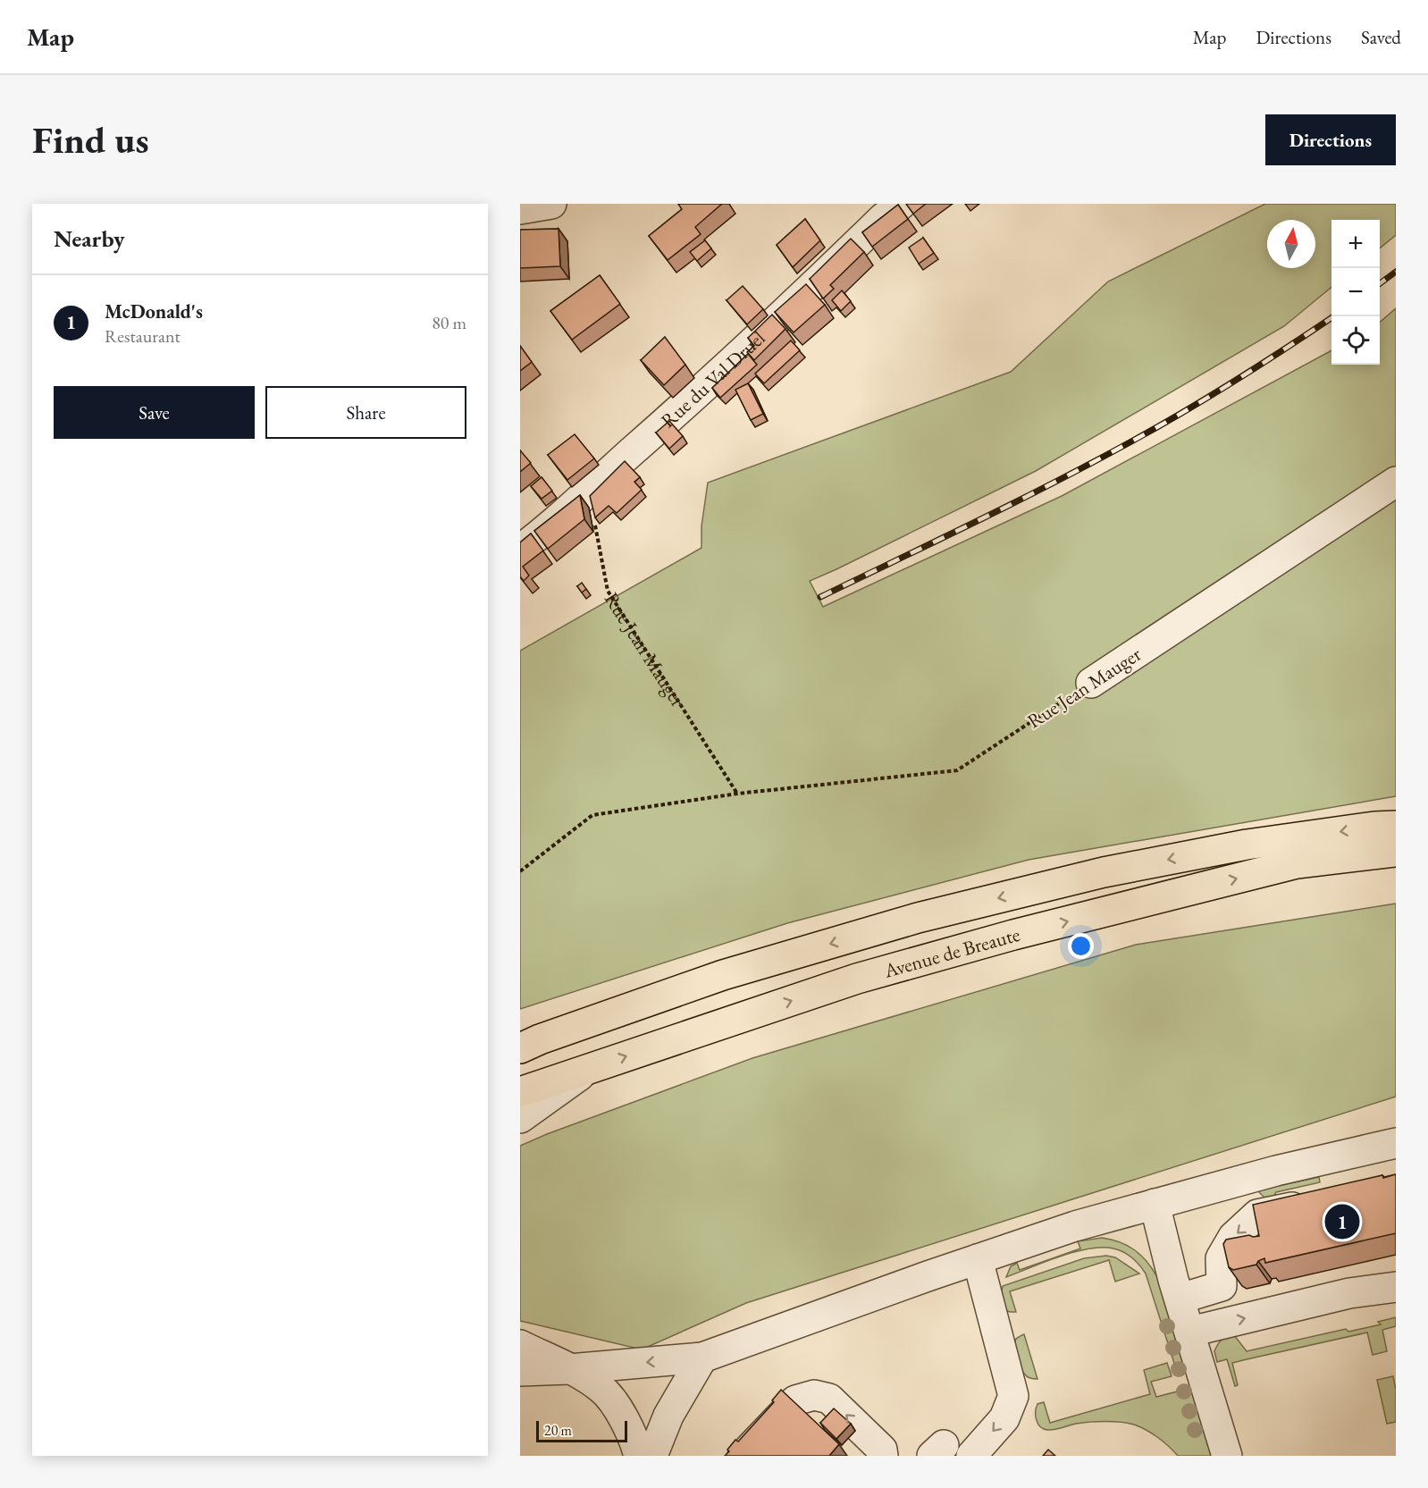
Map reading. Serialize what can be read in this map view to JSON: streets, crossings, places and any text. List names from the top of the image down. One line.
{"streets":{"main road":["Avenue de Breaute"],"street":["Rue du Val Druel","Rue Jean Mauger"]},"crossings":[["Rue du Val Druel","Rue Jean Mauger"]],"scale_bar":"20 m","north":"top","page":{"header":"Map","nav":["Map","Directions","Saved"],"buttons":["Directions",["Save","Share"]],"title":"Find us","heading":"Nearby","map_buttons":["+","−"],"list":[{"mark":"1","name":"McDonald's","note":"Restaurant","value":"80 m"}],"pins":"1","scale":"20 m"}}
